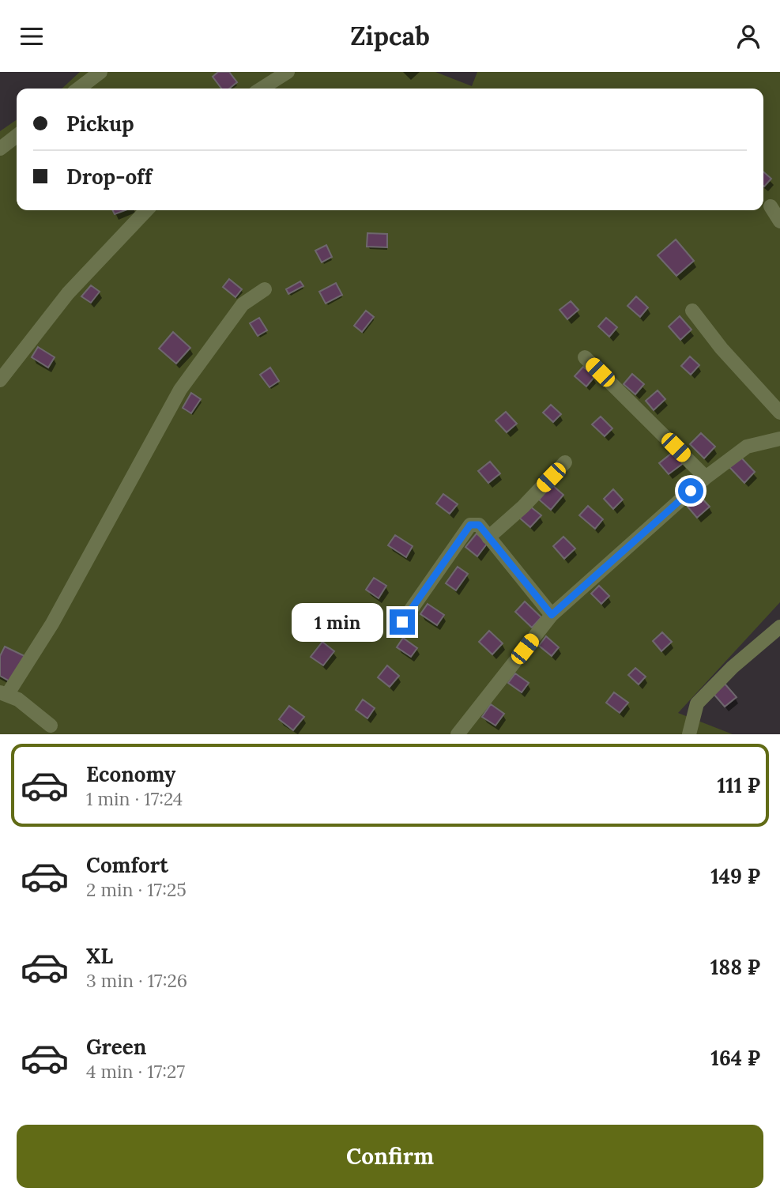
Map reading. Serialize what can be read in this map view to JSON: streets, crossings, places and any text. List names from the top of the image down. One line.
{"page":{"header":"Zipcab","banner":["Pickup","Drop-off"],"bubble":"1 min","list":[{"name":"Economy","note":"1 min · 17:24","value":"111 ₽"},{"name":"Comfort","note":"2 min · 17:25","value":"149 ₽"},{"name":"XL","note":"3 min · 17:26","value":"188 ₽"},{"name":"Green","note":"4 min · 17:27","value":"164 ₽"}],"buttons":"Confirm"}}
